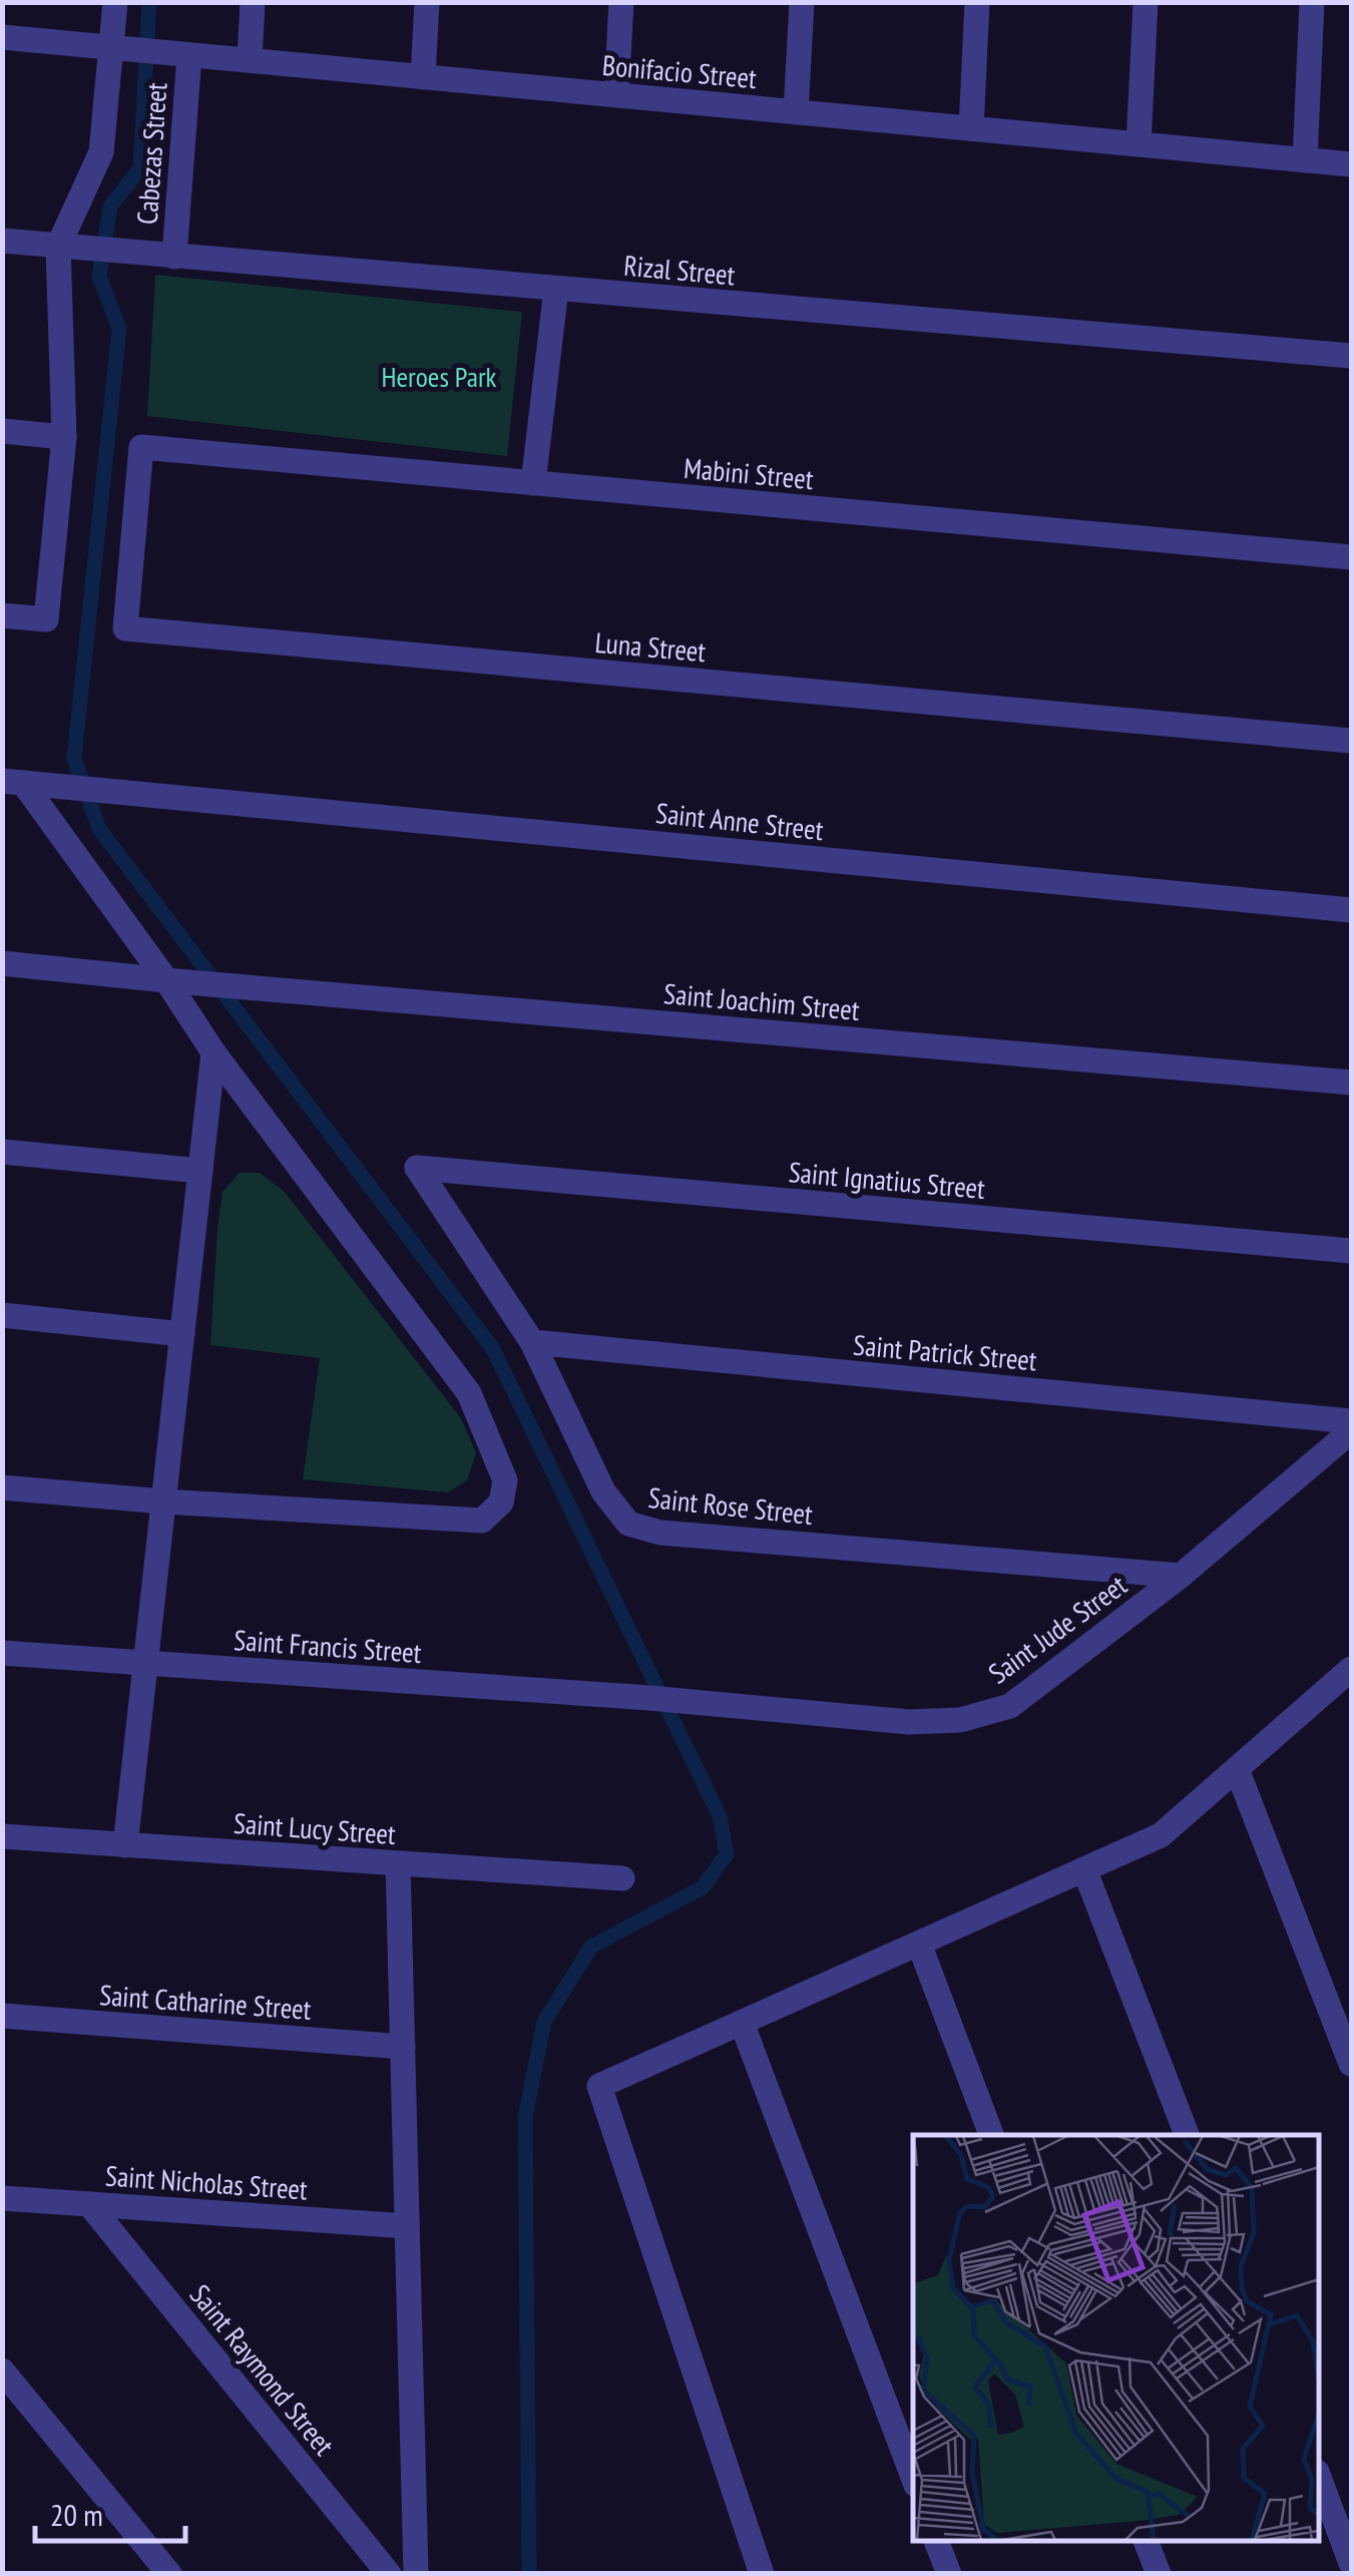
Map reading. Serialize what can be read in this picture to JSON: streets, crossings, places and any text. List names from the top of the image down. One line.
{"streets":{"street":["Bonifacio Street","Cabezas Street","Rizal Street","Mabini Street","Luna Street","Saint Anne Street","Saint Joachim Street","Saint Ignatius Street","Saint Patrick Street","Saint Rose Street","Saint Jude Street","Saint Francis Street","Saint Lucy Street","Saint Catharine Street","Saint Nicholas Street","Saint Raymond Street"]},"crossings":[["Bonifacio Street","Cabezas Street"],["Cabezas Street","Rizal Street"],["Mabini Street","Luna Street"],["Saint Ignatius Street","Saint Rose Street"],["Saint Patrick Street","Saint Rose Street"],["Saint Rose Street","Saint Jude Street"],["Saint Jude Street","Saint Francis Street"],["Saint Nicholas Street","Saint Raymond Street"]],"parks":["Heroes Park"],"scale_bar":"20 m"}
